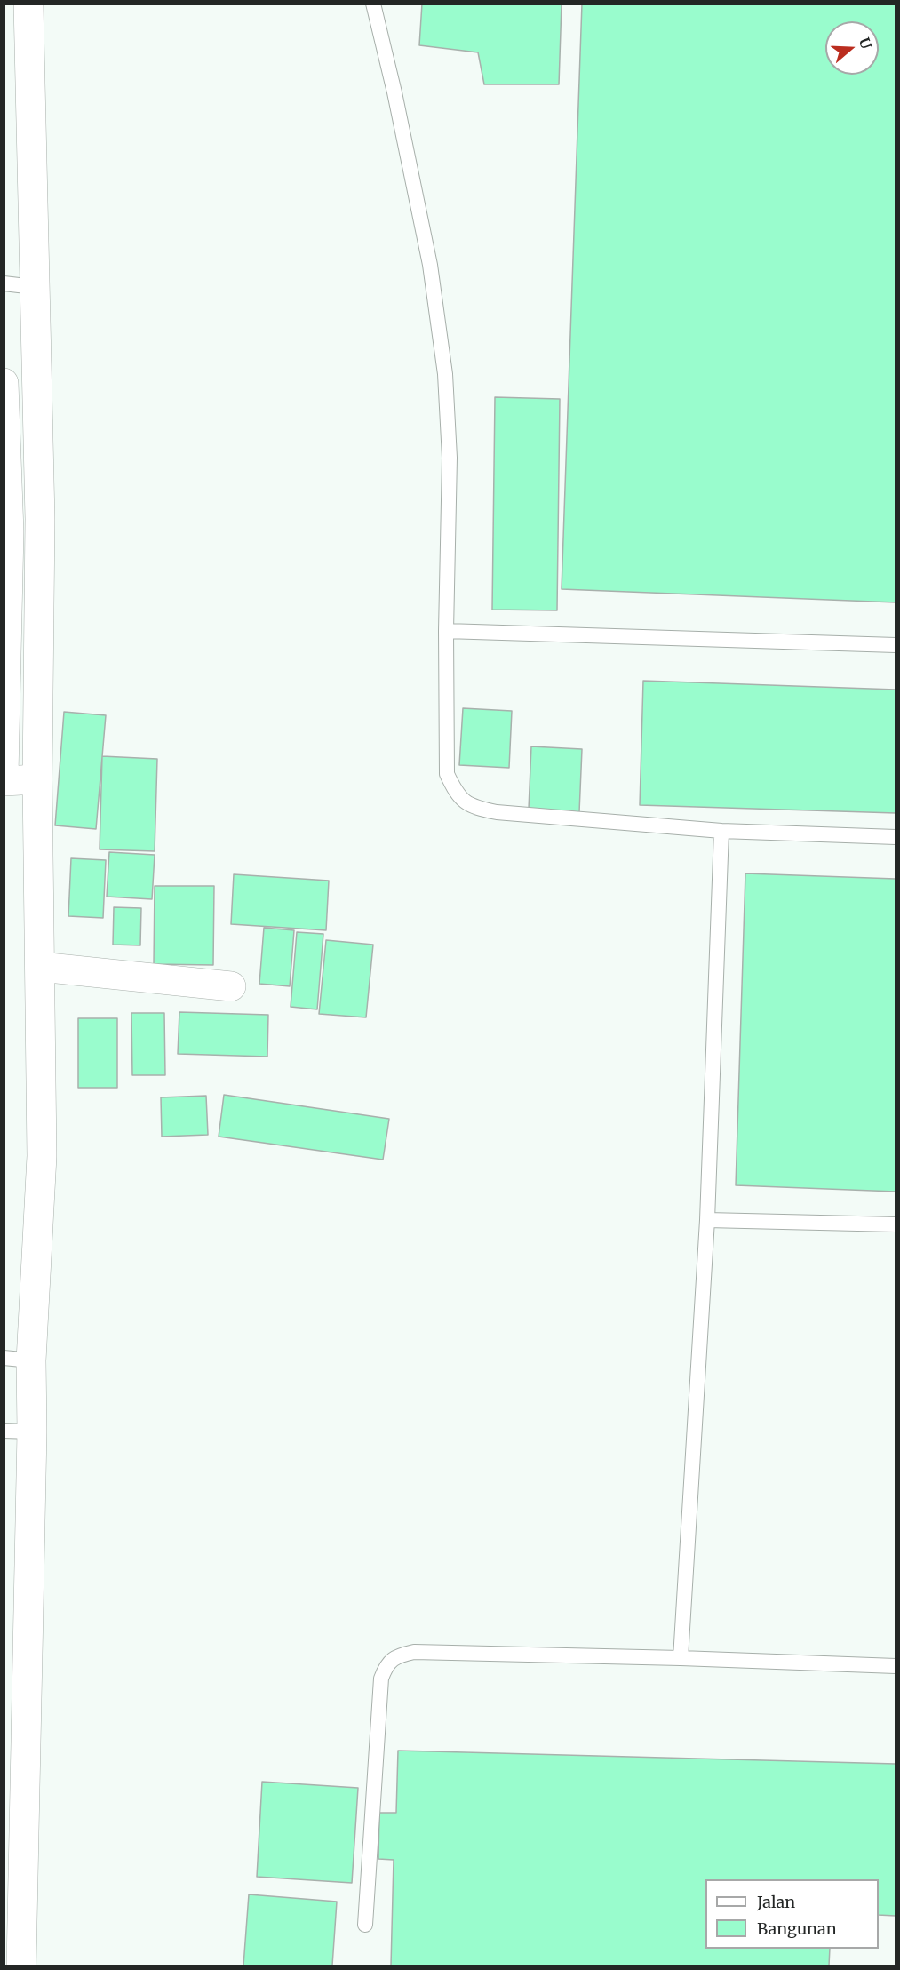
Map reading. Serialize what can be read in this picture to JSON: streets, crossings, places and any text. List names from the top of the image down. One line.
{"legend":["Jalan","Bangunan"],"north":"right"}
